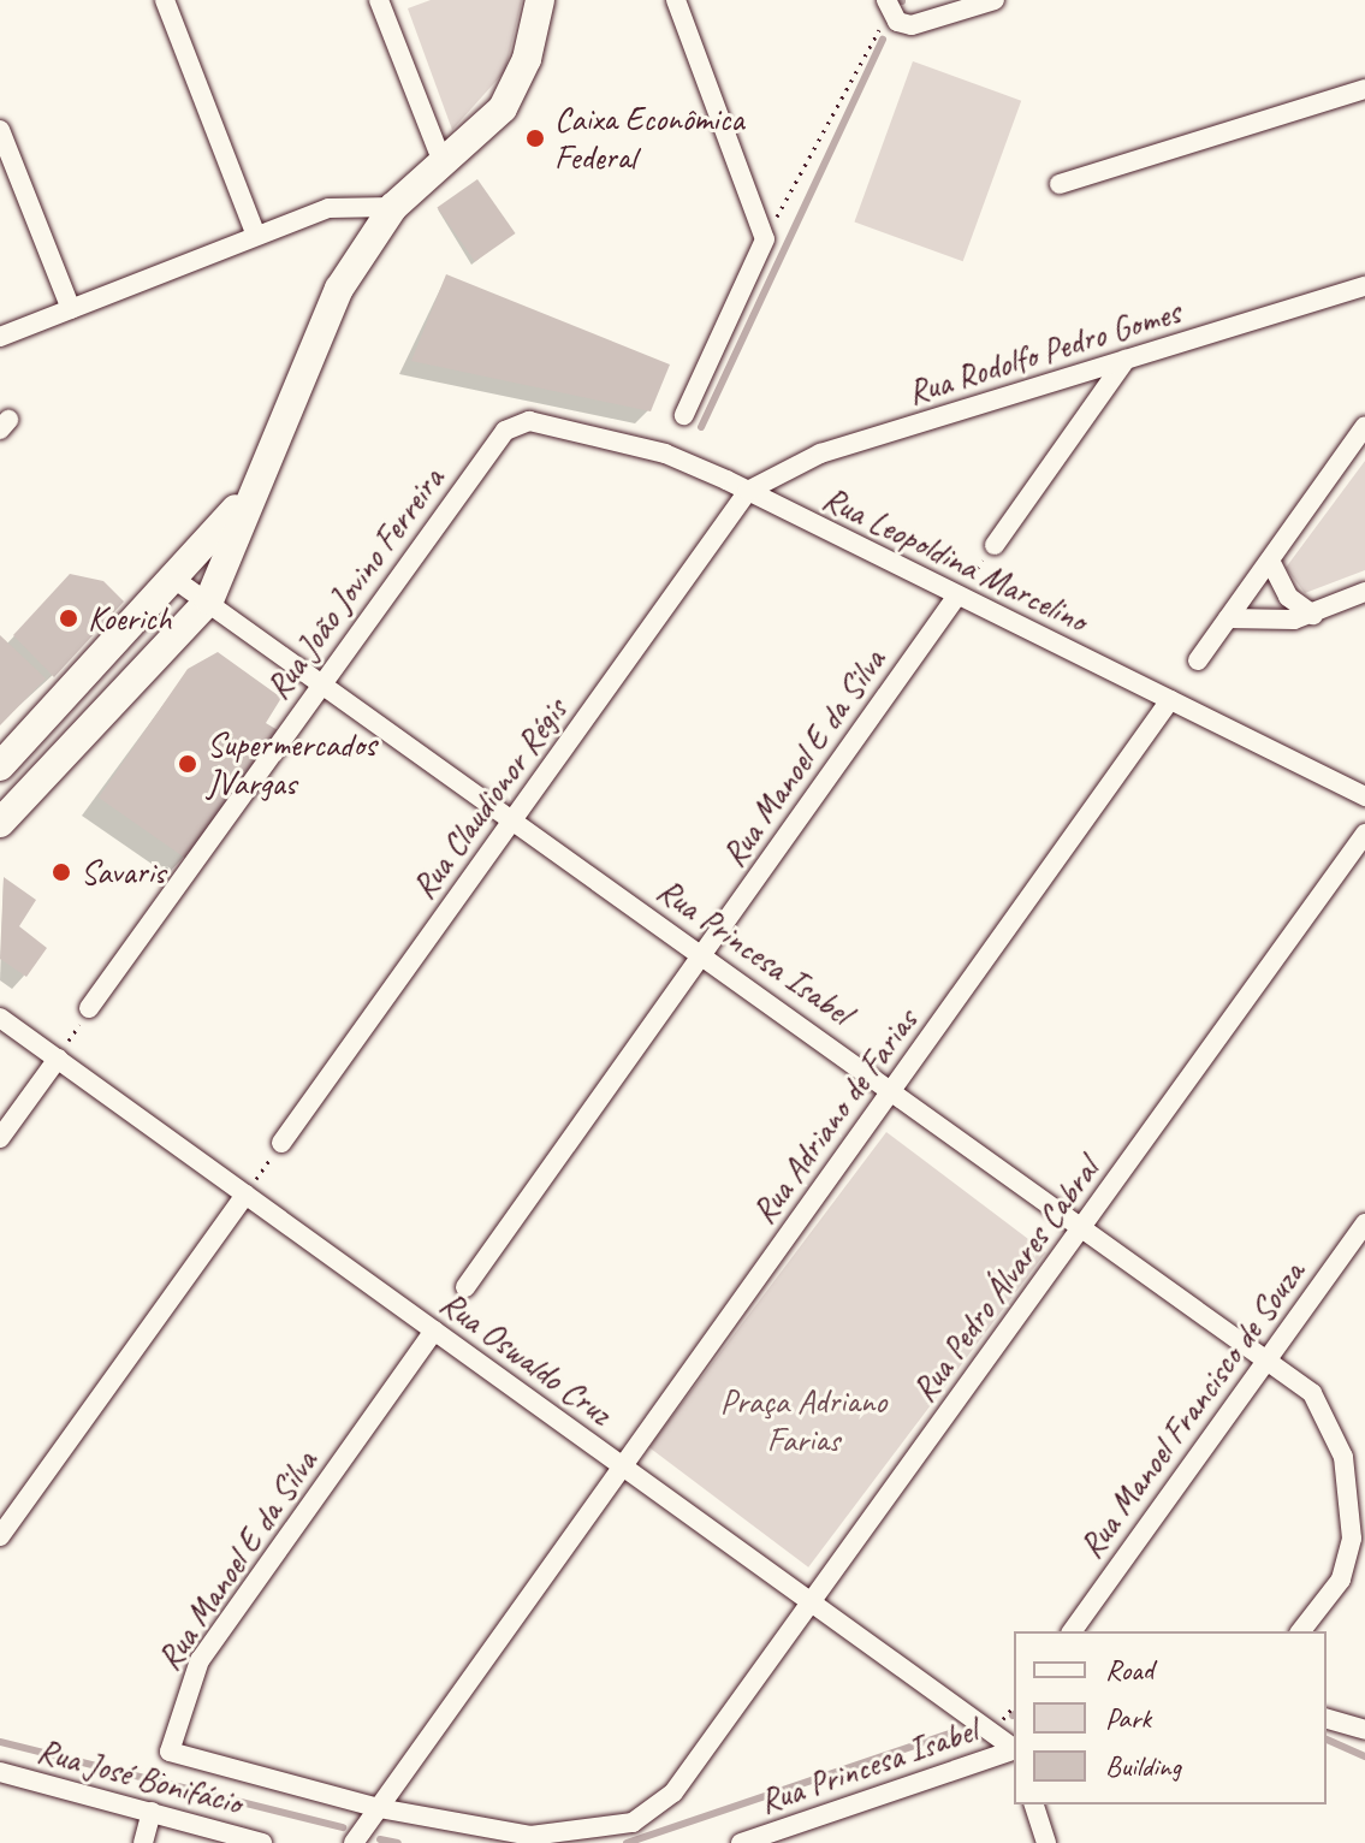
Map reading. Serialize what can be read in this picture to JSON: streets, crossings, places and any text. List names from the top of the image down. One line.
{"streets":{"street":["Rua Rodolfo Pedro Gomes","Rua Leopoldina Marcelino","Rua João Jovino Ferreira","Rua Manoel E da Silva","Rua Claudionor Régis","Rua Princesa Isabel","Rua Adriano de Farias","Rua Pedro Álvares Cabral","Rua Oswaldo Cruz","Rua Manoel Francisco de Souza","Rua José Bonifácio"]},"crossings":[["Rua Rodolfo Pedro Gomes","Rua Leopoldina Marcelino"],["Rua Rodolfo Pedro Gomes","Rua Claudionor Régis"],["Rua Leopoldina Marcelino","Rua João Jovino Ferreira"],["Rua Leopoldina Marcelino","Rua Manoel E da Silva"],["Rua Leopoldina Marcelino","Rua Claudionor Régis"],["Rua Leopoldina Marcelino","Rua Adriano de Farias"],["Rua João Jovino Ferreira","Rua Princesa Isabel"],["Rua Manoel E da Silva","Rua Princesa Isabel"],["Rua Manoel E da Silva","Rua Oswaldo Cruz"],["Rua Claudionor Régis","Rua Princesa Isabel"],["Rua Princesa Isabel","Rua Adriano de Farias"],["Rua Princesa Isabel","Rua Pedro Álvares Cabral"],["Rua Princesa Isabel","Rua Manoel Francisco de Souza"],["Rua Adriano de Farias","Rua Pedro Álvares Cabral"],["Rua Adriano de Farias","Rua Oswaldo Cruz"],["Rua Pedro Álvares Cabral","Rua Oswaldo Cruz"]],"parks":["Praça Adriano Farias"],"places":["Caixa Econômica Federal","Koerich","Supermercados JVargas","Savaris"],"legend":["Road","Park","Building"]}
